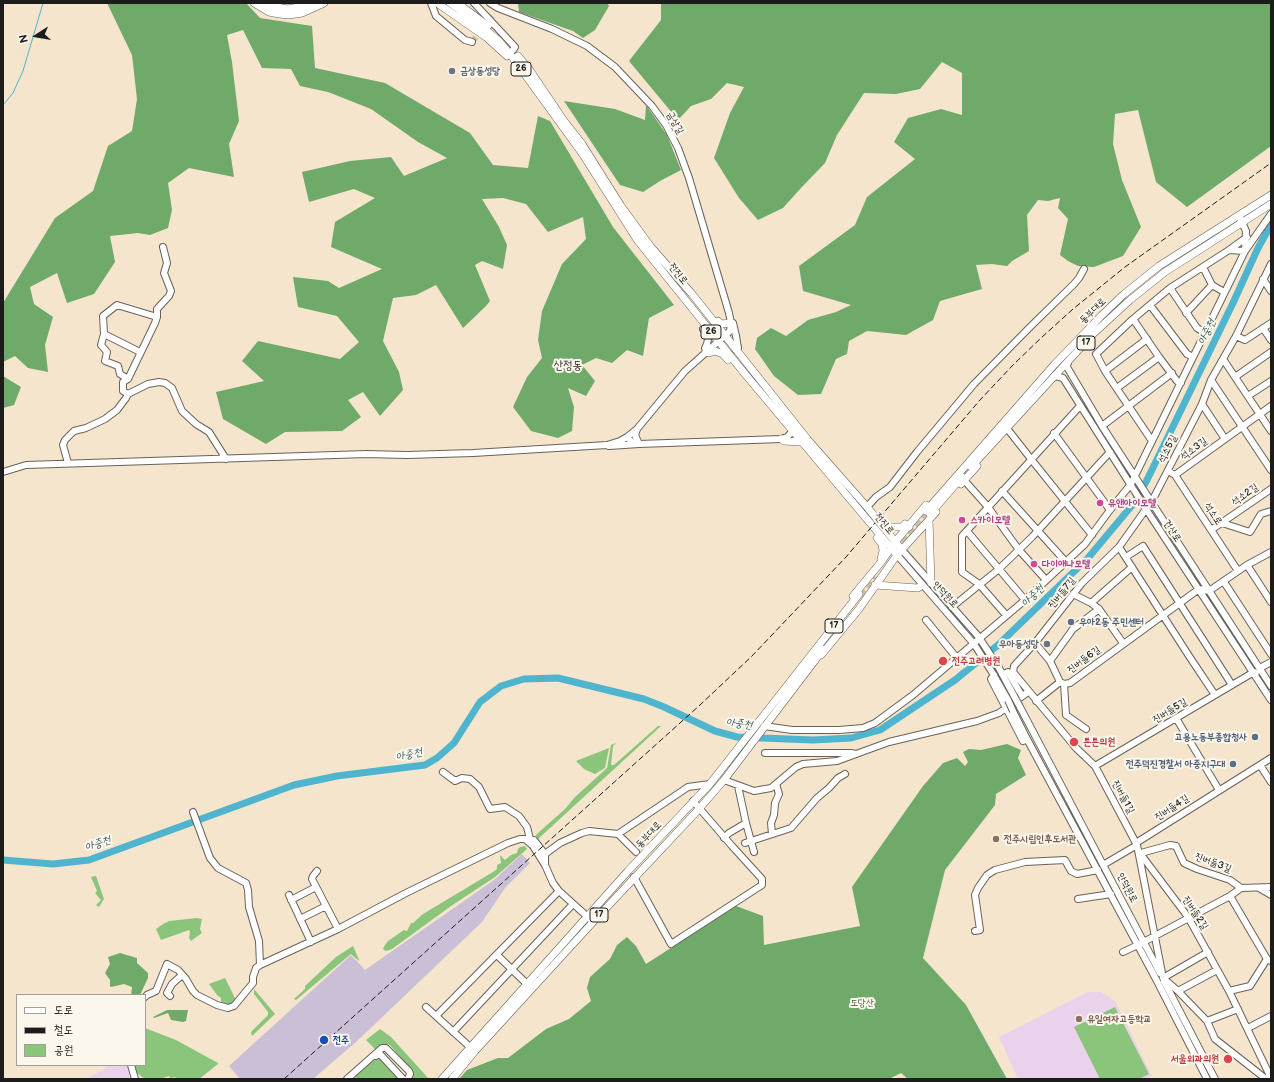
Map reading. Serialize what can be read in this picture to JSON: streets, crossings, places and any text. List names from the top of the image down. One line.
{"streets":{"main road":["26","전진로","동부대로","17"],"street":["금상길","석소5길","석소3길","석소2길","석소로","건산로","진버들7길","안덕원로","진버들6길","진버들5길","진버들1길","진버들4길","진버들3길","진버들2길"]},"crossings":[["26","전진로"],["금상길","전진로"],["전진로","동부대로"],["전진로","안덕원로"],["동부대로","건산로"],["동부대로","안덕원로"],["석소5길","건산로"],["석소3길","석소로"],["석소2길","석소로"],["건산로","진버들7길"],["건산로","진버들6길"],["건산로","진버들5길"],["진버들7길","진버들1길"],["안덕원로","진버들1길"],["진버들6길","진버들1길"],["진버들5길","진버들1길"],["진버들1길","진버들4길"],["진버들1길","진버들3길"],["진버들1길","진버들2길"],["진버들4길","진버들3길"],["진버들4길","진버들2길"],["진버들3길","진버들2길"]],"districts":["산정동"],"water":["아중천"],"parks":["도당산"],"places":["금상동성당","유앤아이모텔","스카이모텔","다이애나모텔","우아2동 주민센터","우아동성당","전주고려병원","고용노동부종합청사","튼튼의원","전주덕진경찰서 아중지구대","전주시립인후도서관","유일여자고등학교","전주","서울외과의원"],"legend":["도로","철도","공원"],"north":"left"}
